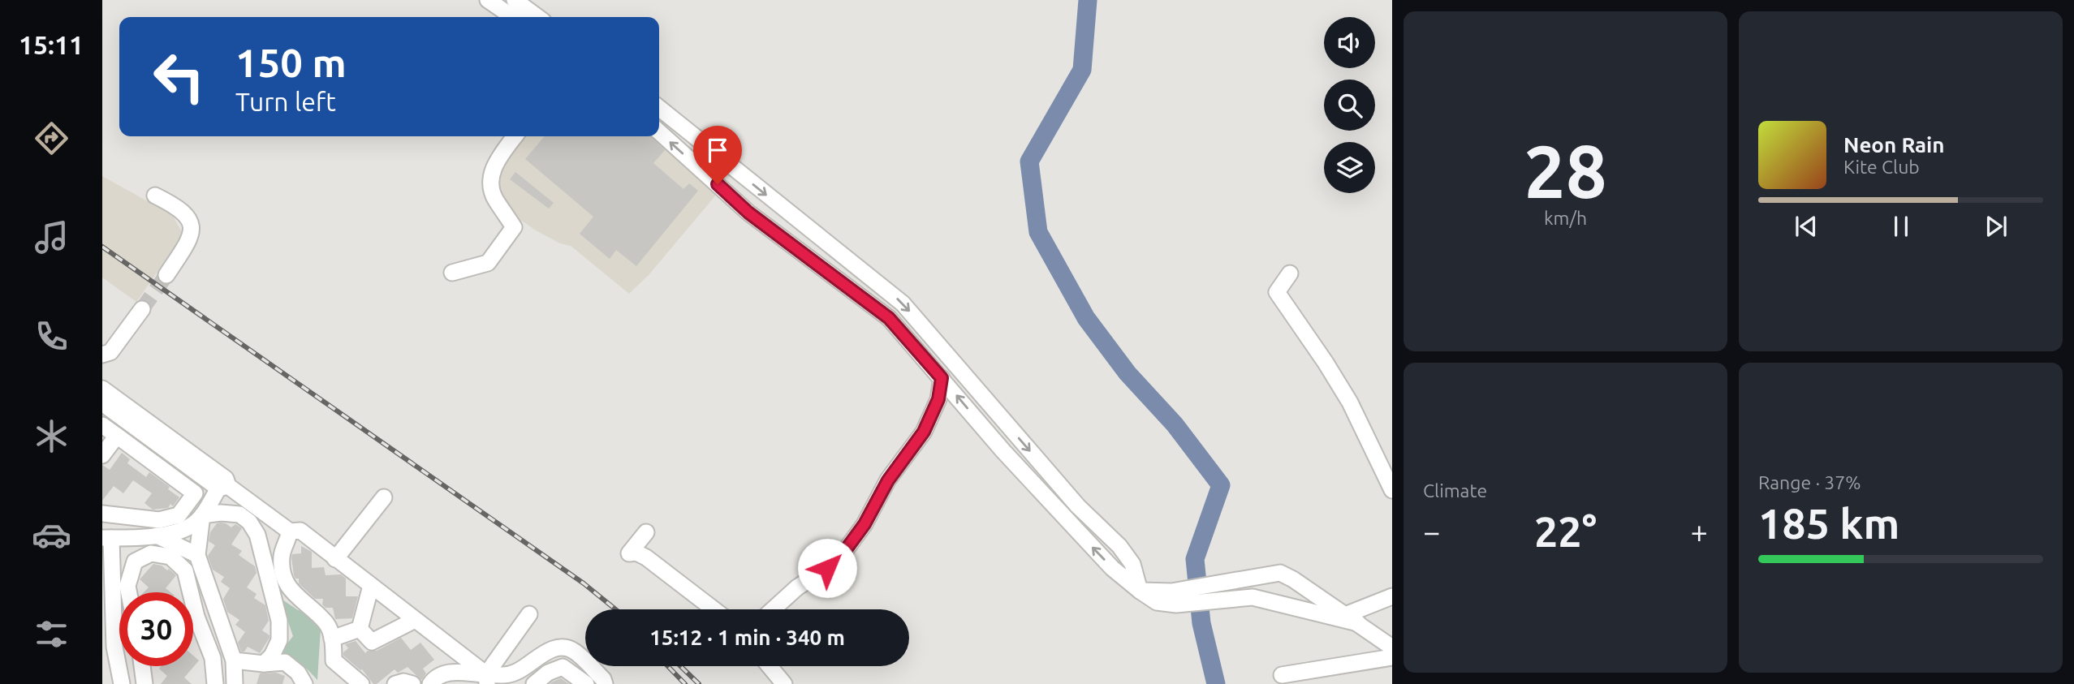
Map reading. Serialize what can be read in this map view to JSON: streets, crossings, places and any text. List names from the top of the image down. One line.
{"page":{"tabs":"15:11","tile":[["28","km/h"],"Climate",["Range · 37%","185 km"]],"turn":["150 m","Turn left"],"song":["Neon Rain","Kite Club"],"heat":["−","22°","+"],"limit":"30","trip":"15:12 · 1 min · 340 m"}}
